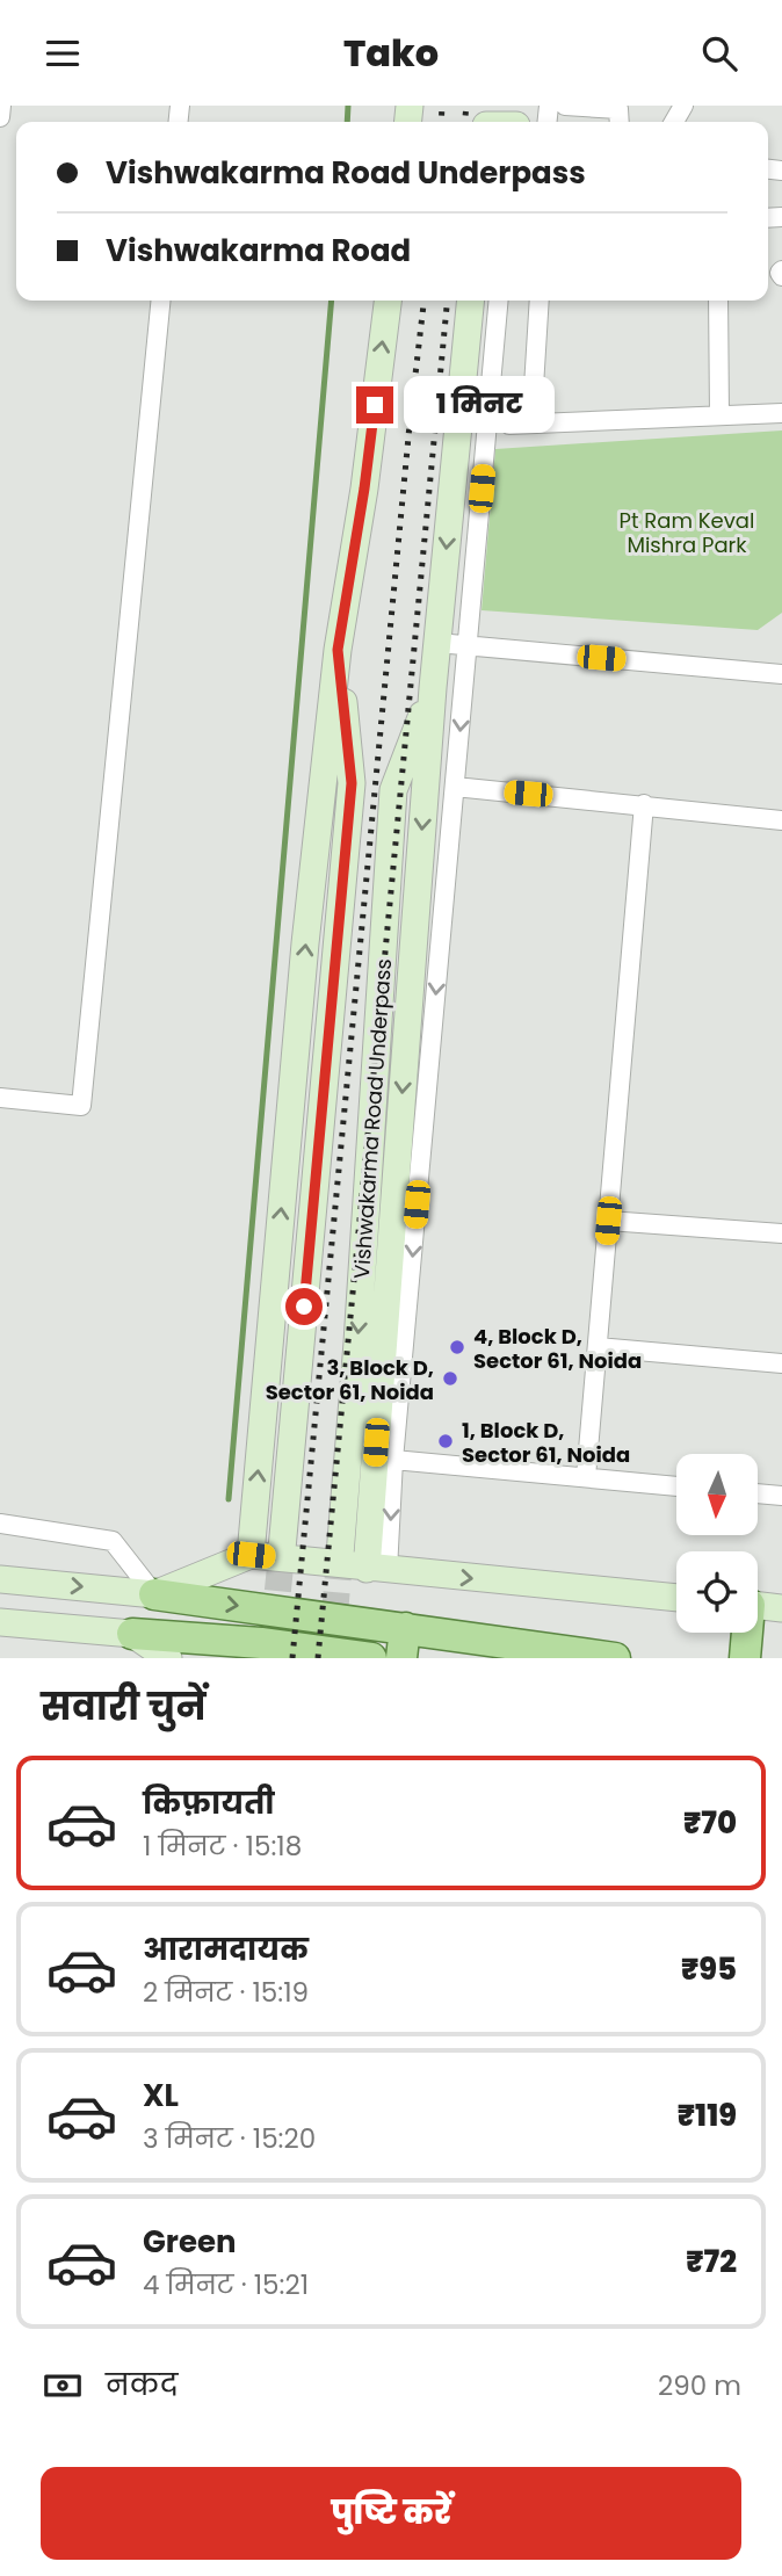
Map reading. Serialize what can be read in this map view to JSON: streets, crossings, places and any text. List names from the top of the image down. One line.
{"streets":{"main road":["Vishwakarma Road Underpass"]},"parks":["Pt Ram Keval Mishra Park"],"places":["4, Block D, Sector 61, Noida","3, Block D, Sector 61, Noida","1, Block D, Sector 61, Noida"],"north":"bottom","page":{"header":"Tako","banner":["Vishwakarma Road Underpass","Vishwakarma Road"],"bubble":"1 मिनट","heading":"सवारी चुनें","list":[{"name":"किफ़ायती","note":"1 मिनट · 15:18","value":"₹70"},{"name":"आरामदायक","note":"2 मिनट · 15:19","value":"₹95"},{"name":"XL","note":"3 मिनट · 15:20","value":"₹119"},{"name":"Green","note":"4 मिनट · 15:21","value":"₹72"}],"pay":["नकद","290 m"],"buttons":"पुष्टि करें"}}
